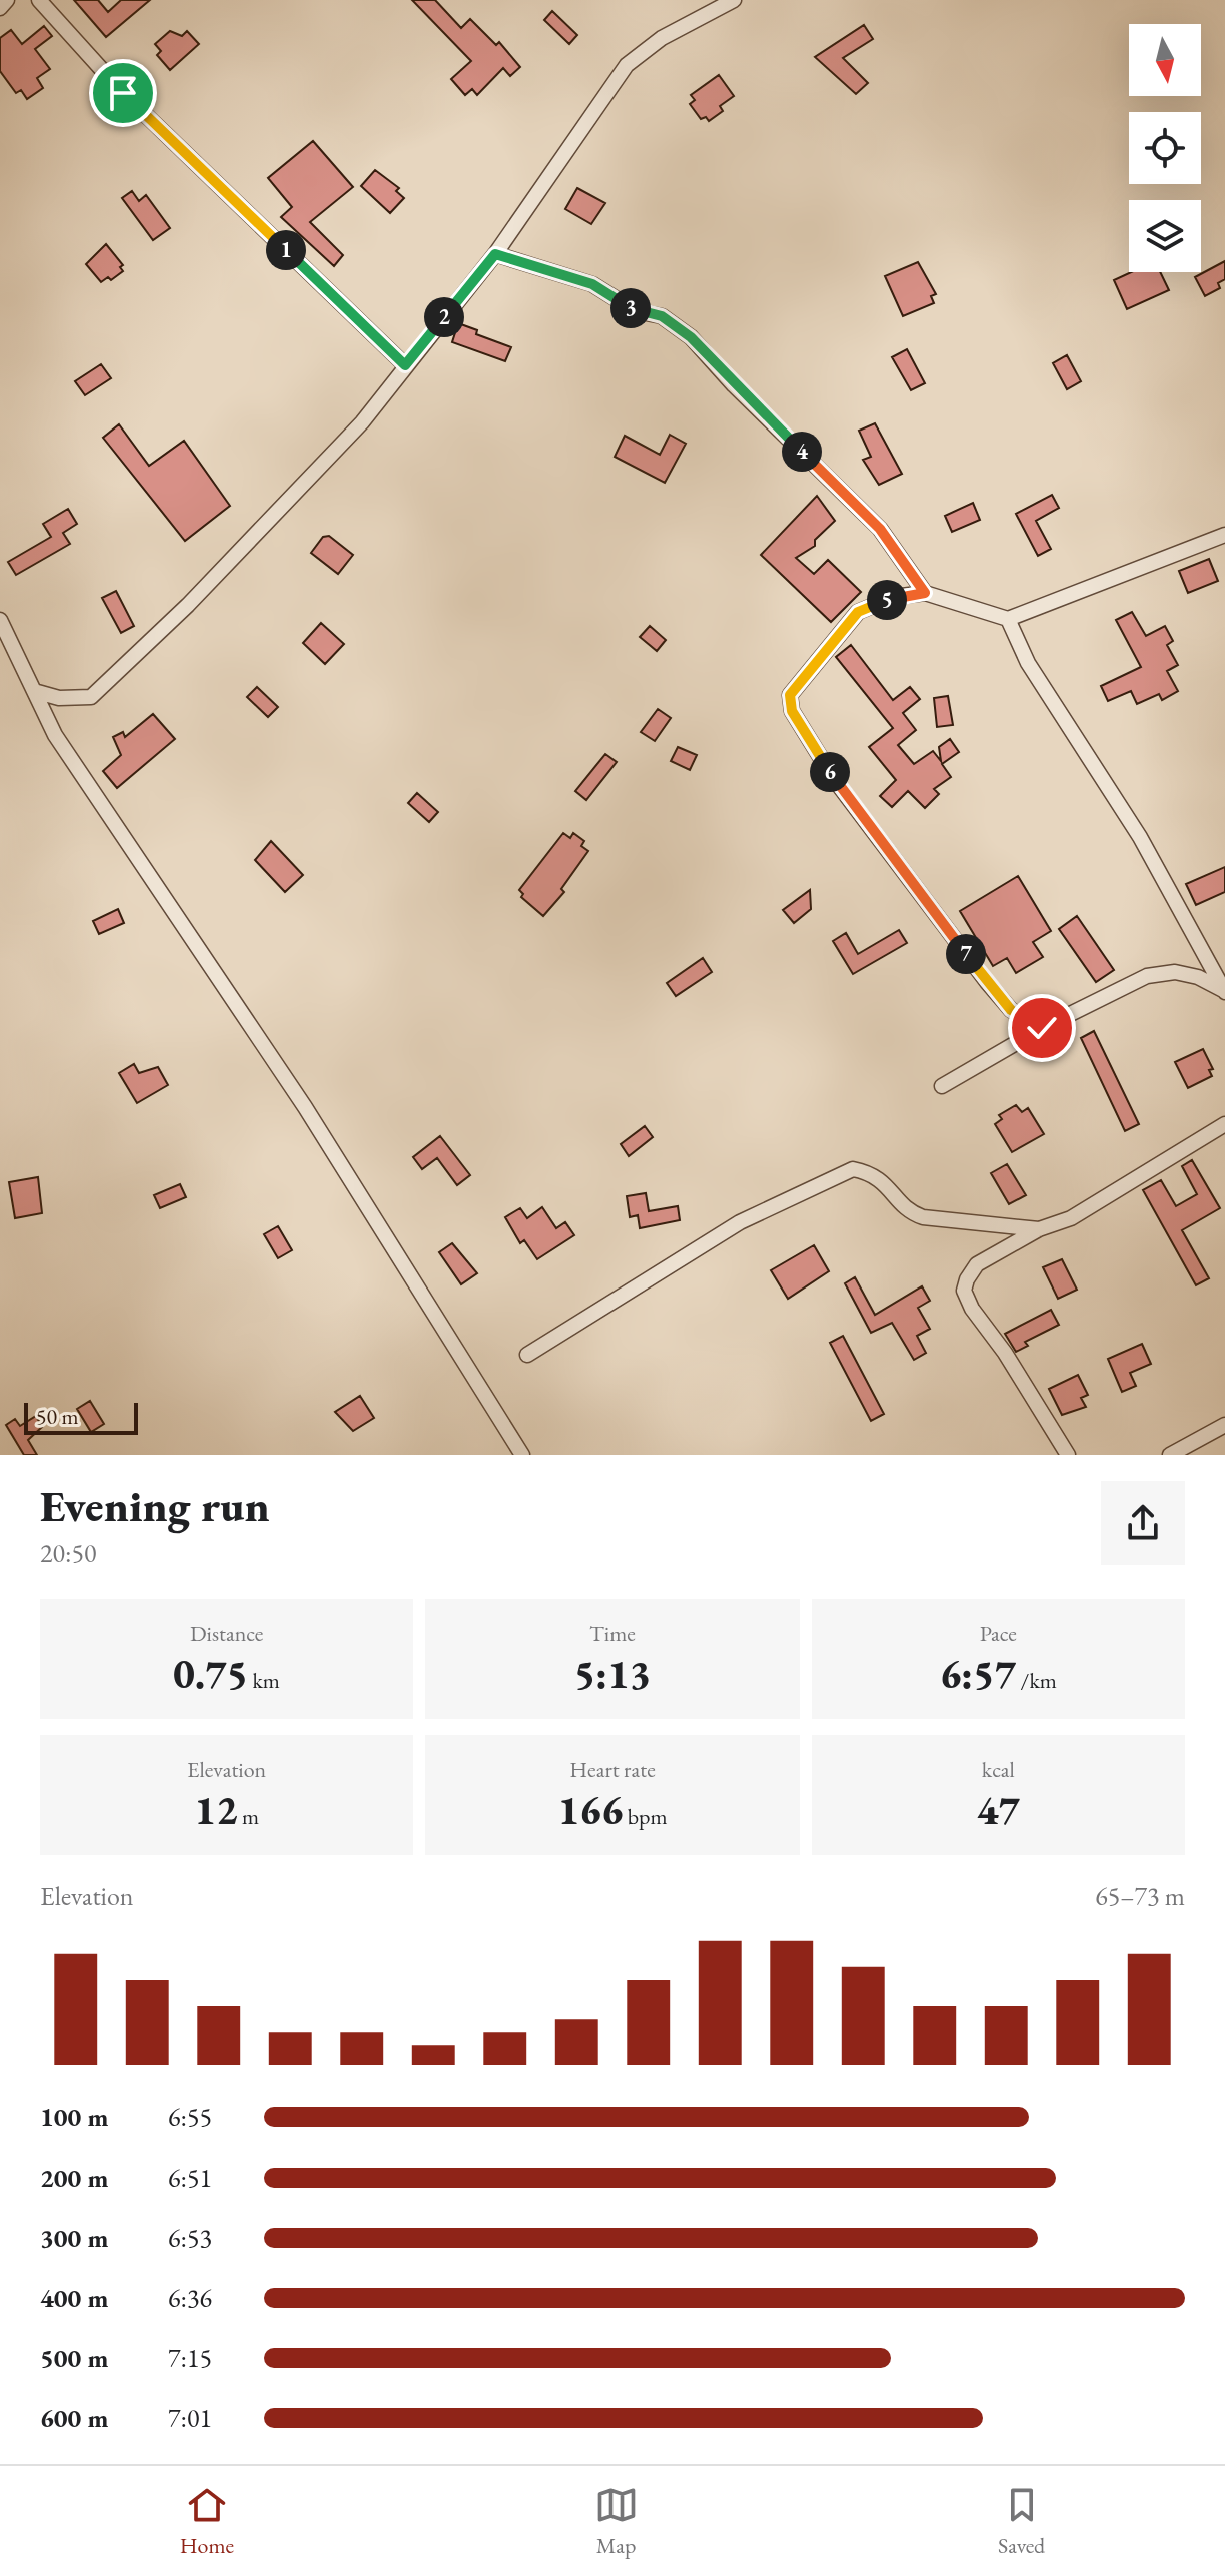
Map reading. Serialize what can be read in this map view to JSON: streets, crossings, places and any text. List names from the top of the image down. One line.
{"scale_bar":"50 m","north":"bottom","page":{"pins":["1","3","2","4","5","6","7"],"scale":"50 m","heading":["Evening run","20:50"],"stats":[["Distance","0.75 km"],["Time","5:13"],["Pace","6:57 /km"],["Elevation","12 m"],["Heart rate","166 bpm"],["kcal","47"]],"chart":["Elevation","65–73 m"],"list":[{"name":"100 m","note":"6:55"},{"name":"200 m","note":"6:51"},{"name":"300 m","note":"6:53"},{"name":"400 m","note":"6:36"},{"name":"500 m","note":"7:15"},{"name":"600 m","note":"7:01"}],"tabs":["Home","Map","Saved"]}}
